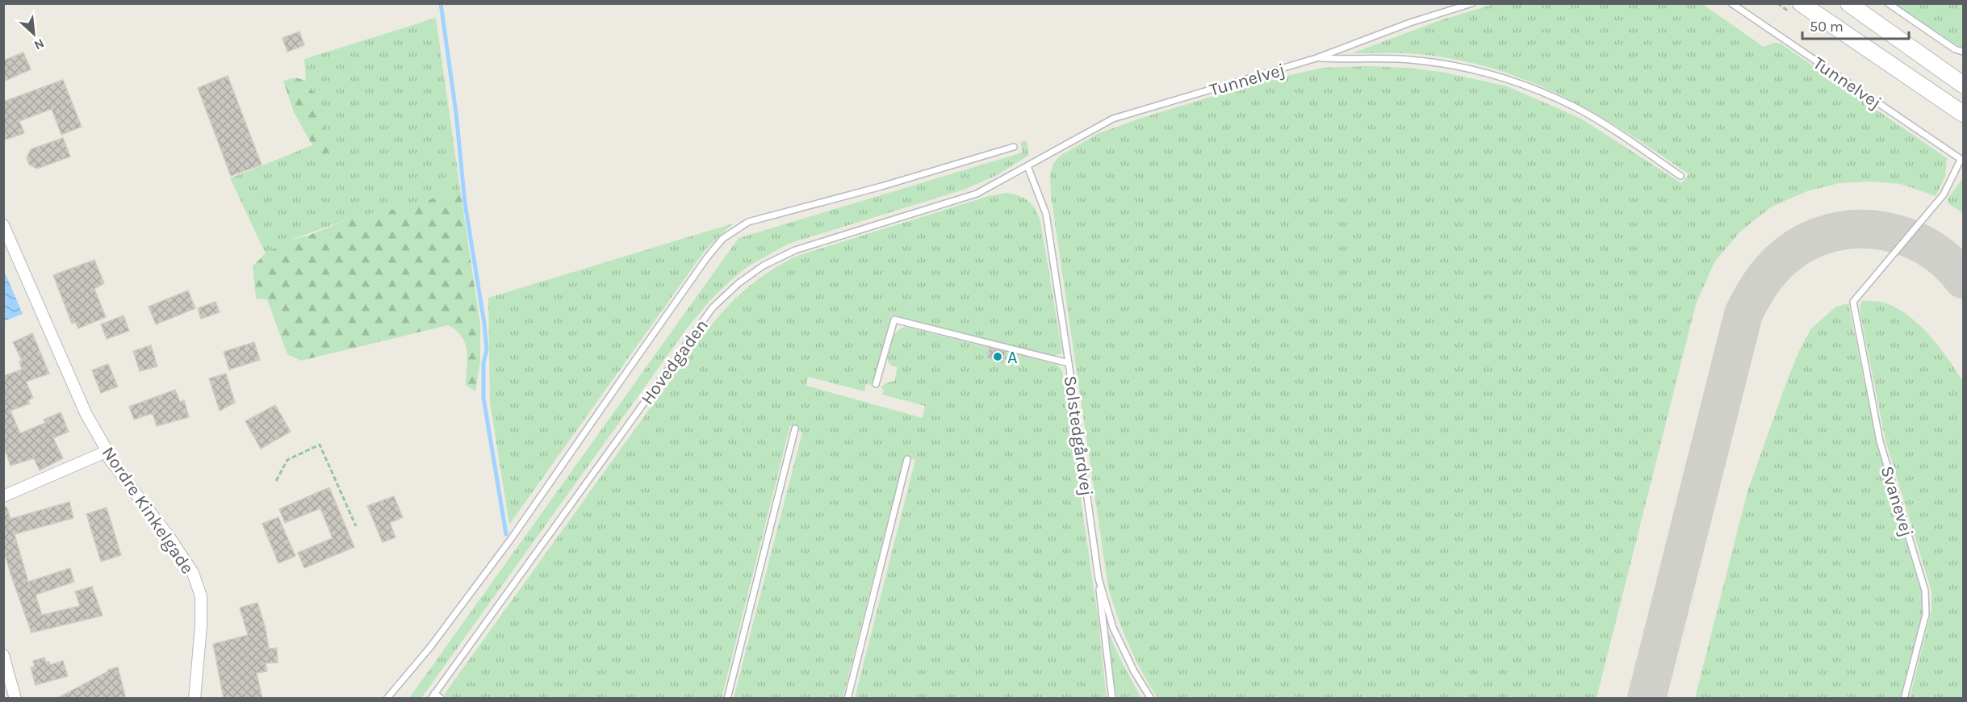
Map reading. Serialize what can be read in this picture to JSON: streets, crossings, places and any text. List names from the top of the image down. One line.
{"streets":{"street":["Nordre Kinkelgade"],"lane":["Tunnelvej","Hovedgaden","Solstedgårdvej","Svanevej"]},"crossings":[["Tunnelvej","Hovedgaden"],["Tunnelvej","Solstedgårdvej"],["Tunnelvej","Svanevej"],["Hovedgaden","Solstedgårdvej"]],"places":["A"],"scale_bar":"50 m","north":"bottom right"}
